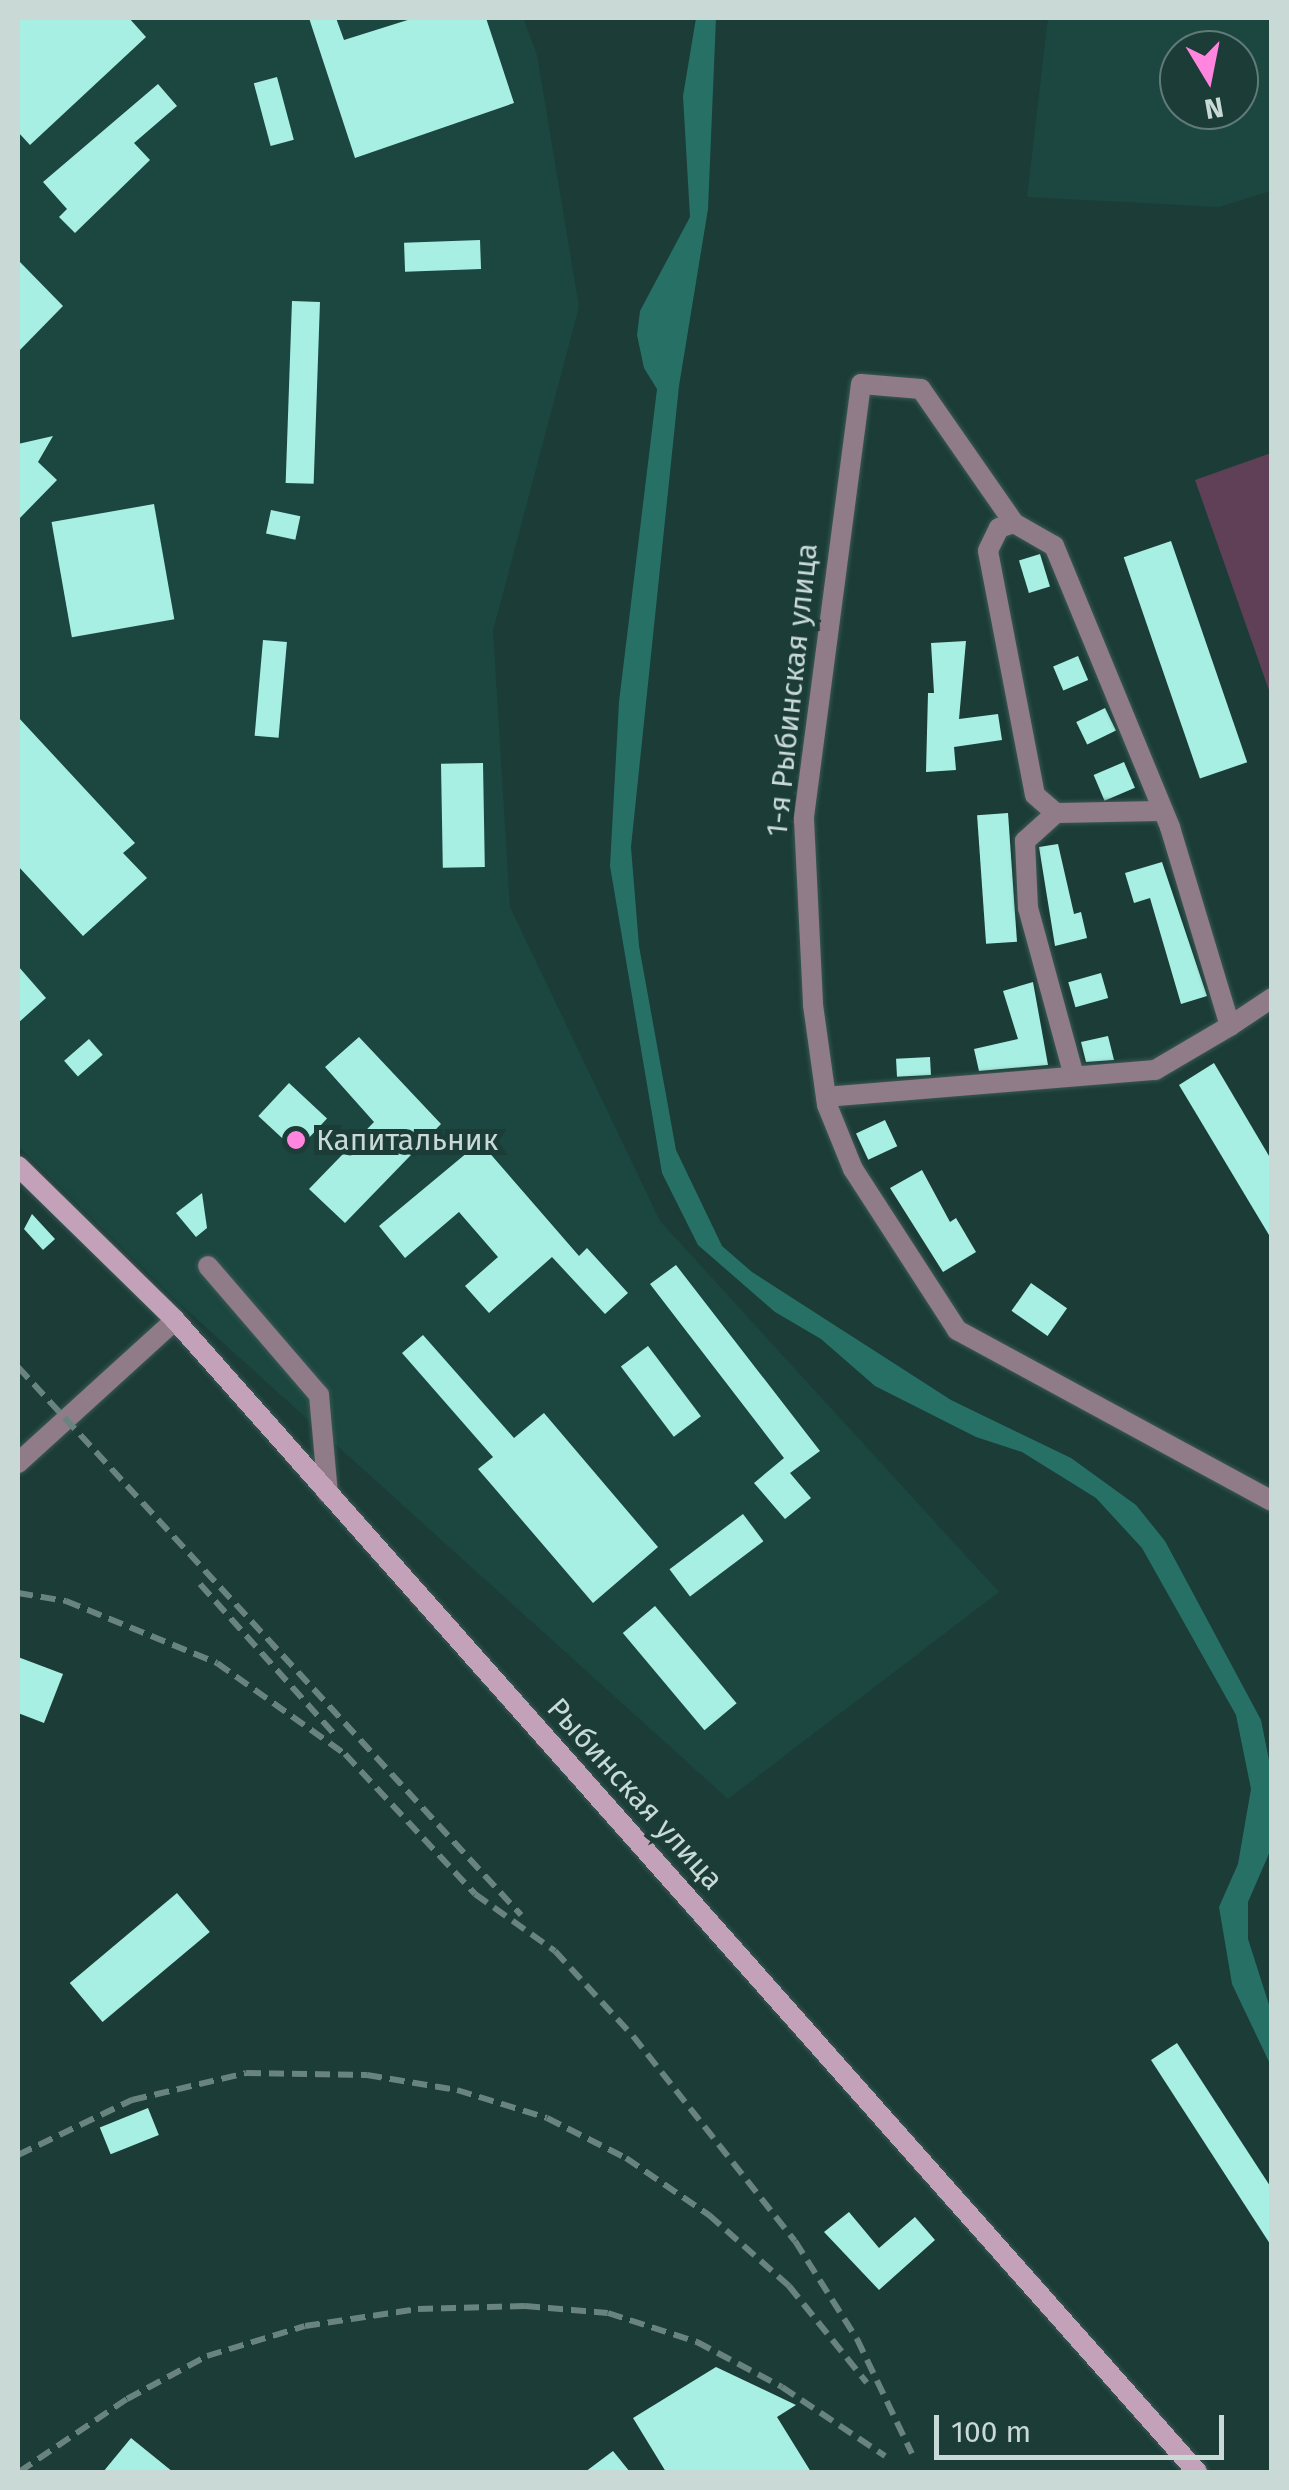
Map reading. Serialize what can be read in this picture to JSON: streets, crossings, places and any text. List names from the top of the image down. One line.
{"streets":{"main road":["Рыбинская улица"],"street":["1-я Рыбинская улица"]},"places":["Капитальник"],"scale_bar":"100 m","north":"bottom"}
